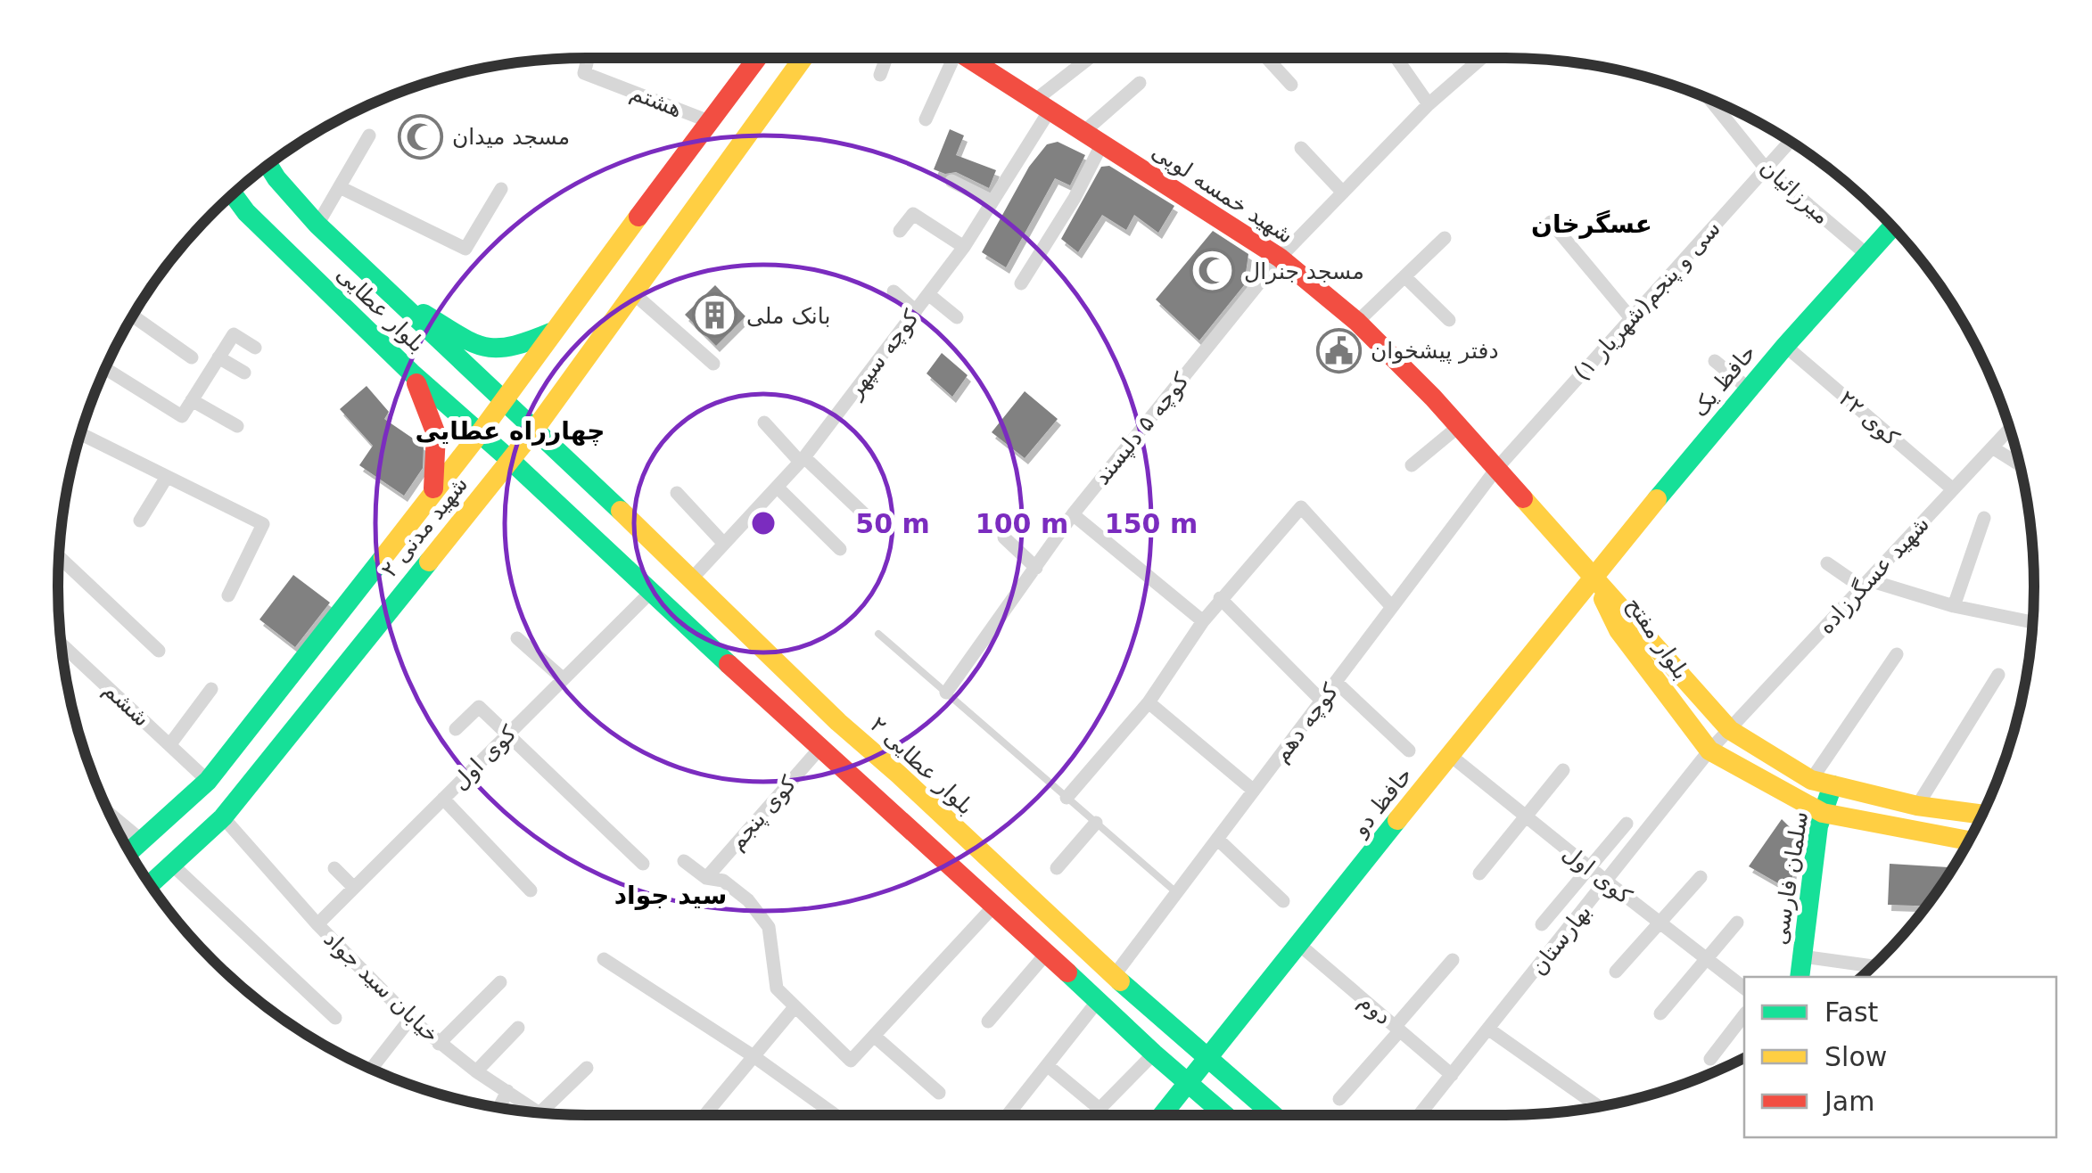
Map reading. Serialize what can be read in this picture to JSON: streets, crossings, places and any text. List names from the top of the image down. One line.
{"streets":{"street":["هشتم","میرزائیان","شهید خمسه لویی","سی و پنجم(شهریار ۱)","بلوار عطایی","کوچه سپهر","حافظ یک","کوی ۲۲","کوچه ۵ دلپسند","شهید مدنی ۲","شهید عسگرزاده","بلوار مفتح","ششم","کوچه دهم","کوی اول","بلوار عطایی ۲","حافظ دو","کوی پنجم","سلمان فارسی","بهارستان","خیابان سید جواد","دوم"]},"crossings":[["هشتم","شهید مدنی ۲"],["میرزائیان","سی و پنجم(شهریار ۱)"],["میرزائیان","حافظ یک"],["شهید خمسه لویی","سی و پنجم(شهریار ۱)"],["شهید خمسه لویی","کوچه سپهر"],["شهید خمسه لویی","حافظ یک"],["شهید خمسه لویی","کوچه ۵ دلپسند"],["شهید خمسه لویی","بلوار مفتح"],["شهید خمسه لویی","کوچه دهم"],["شهید خمسه لویی","حافظ دو"],["سی و پنجم(شهریار ۱)","کوچه دهم"],["بلوار عطایی","شهید مدنی ۲"],["بلوار عطایی","بلوار عطایی ۲"],["کوچه سپهر","بلوار عطایی ۲"],["حافظ یک","کوی ۲۲"],["حافظ یک","بلوار مفتح"],["حافظ یک","حافظ دو"],["کوی ۲۲","شهید عسگرزاده"],["شهید مدنی ۲","ششم"],["شهید مدنی ۲","بلوار عطایی ۲"],["شهید مدنی ۲","خیابان سید جواد"],["شهید عسگرزاده","بلوار مفتح"],["شهید عسگرزاده","بهارستان"],["بلوار مفتح","حافظ دو"],["بلوار مفتح","سلمان فارسی"],["بلوار مفتح","بهارستان"],["کوچه دهم","بلوار عطایی ۲"],["کوی اول","حافظ دو"],["کوی اول","بهارستان"],["کوی اول","خیابان سید جواد"],["بلوار عطایی ۲","حافظ دو"],["حافظ دو","دوم"],["بهارستان","دوم"]],"districts":["عسگرخان","چهارراه عطایی","سید جواد"],"places":{"mosque":["مسجد میدان","مسجد جنرال"],"building":["بانک ملی"],"public building":["دفتر پیشخوان"]},"legend":["Fast","Slow","Jam"],"rings":["50 m","100 m","150 m"]}
